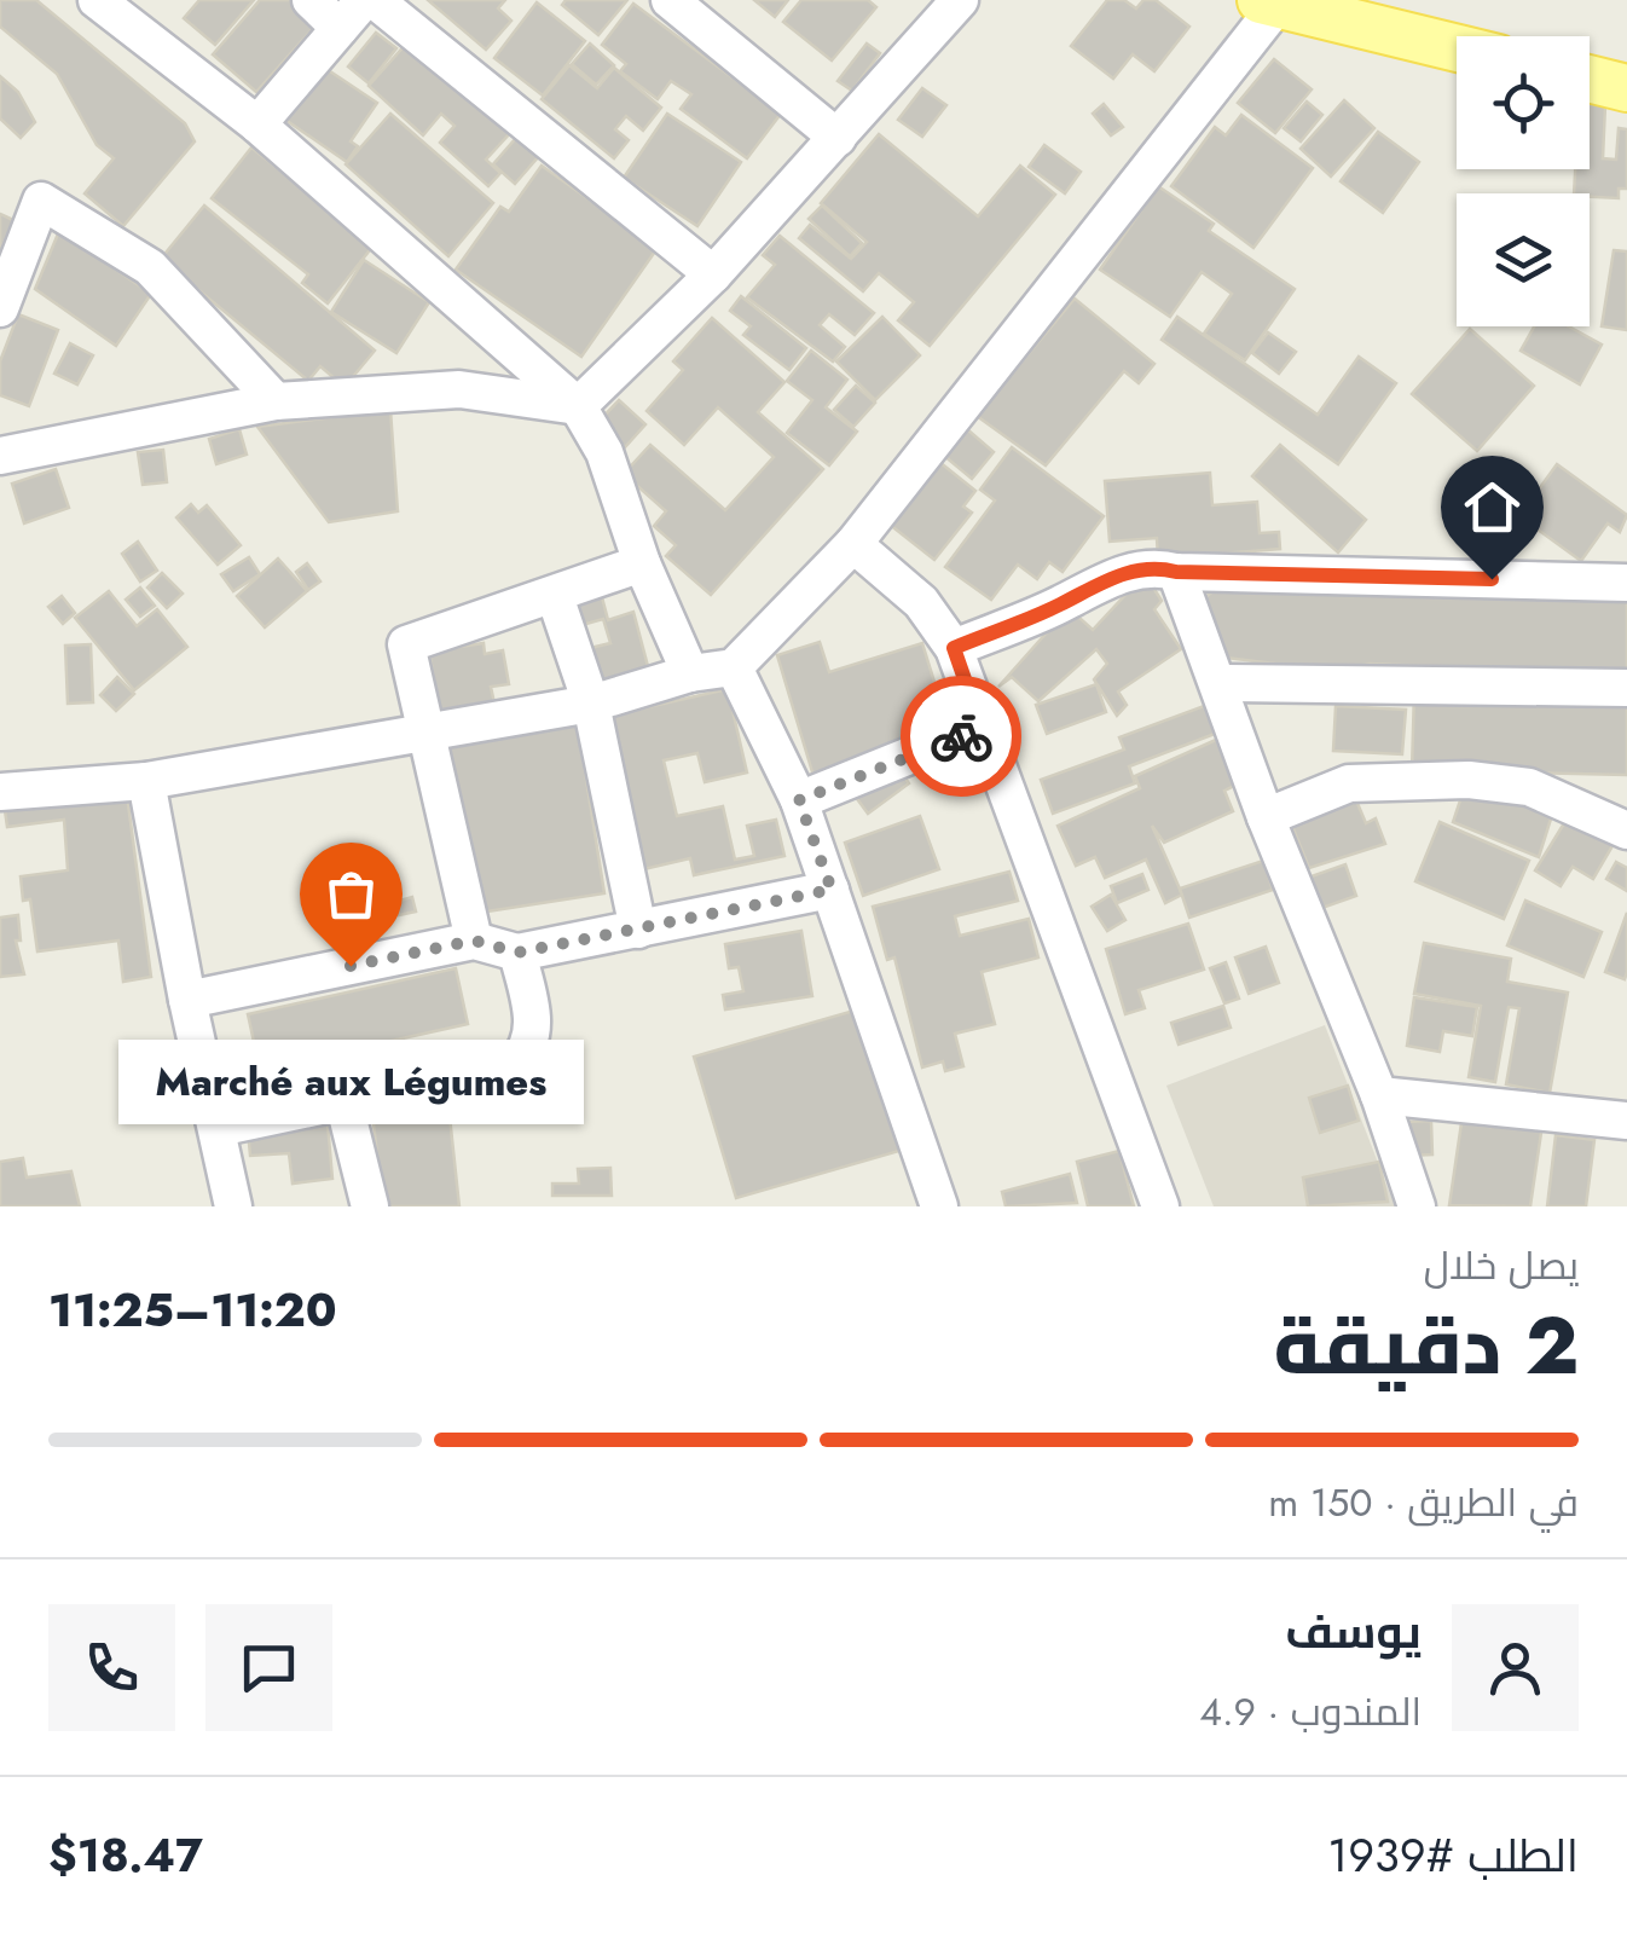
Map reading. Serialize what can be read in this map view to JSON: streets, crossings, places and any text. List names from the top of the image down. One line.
{"places":["Marché aux Légumes"],"page":{"bubble":"Marché aux Légumes","heading":["2 دقيقة","يصل خلال","11:20–11:25"],"panel":["يوسف","المندوب · 4.9","الطلب #1939","$18.47"],"bar":"في الطريق · 150 m"}}
